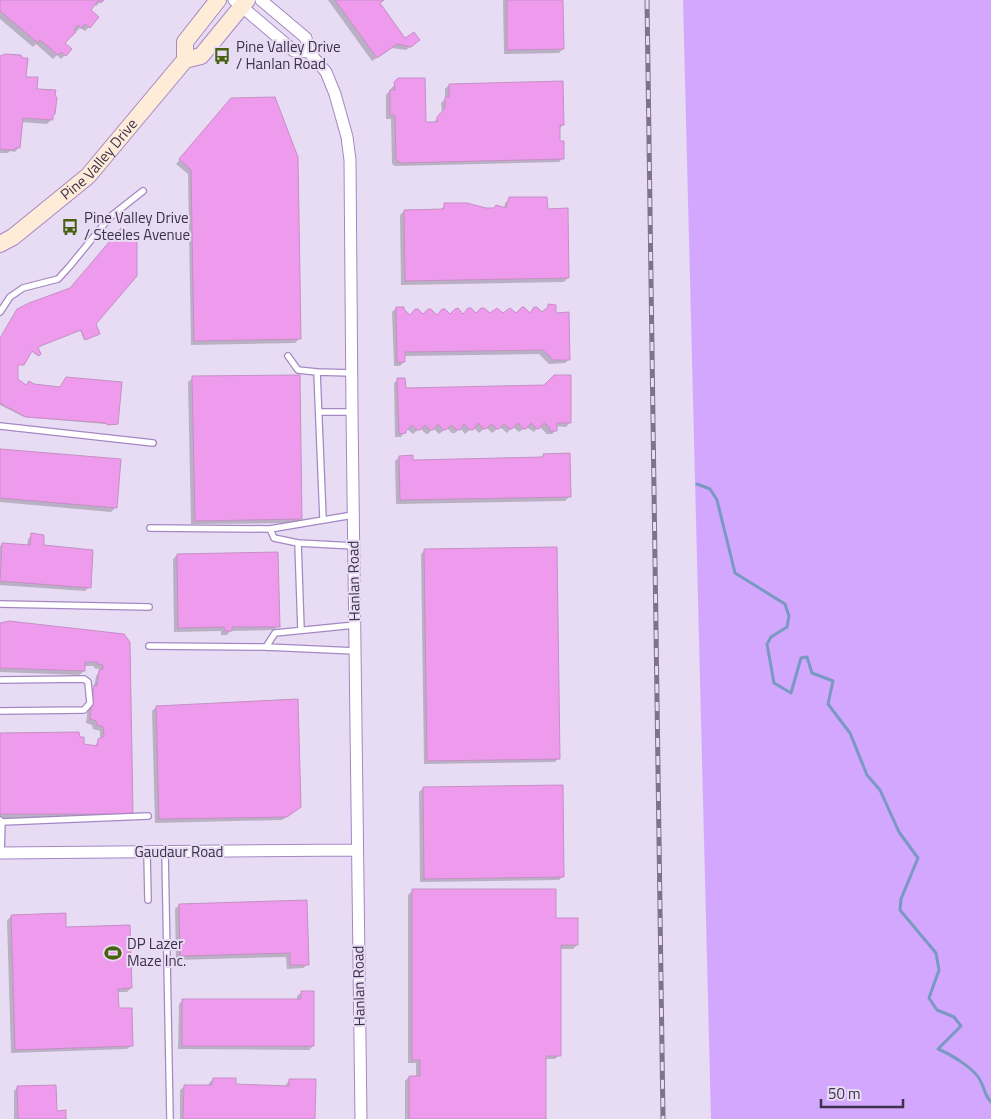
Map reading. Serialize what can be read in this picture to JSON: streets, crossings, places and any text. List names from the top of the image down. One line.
{"streets":{"main road":["Pine Valley Drive"],"street":["Hanlan Road","Gaudaur Road"]},"crossings":[["Hanlan Road","Gaudaur Road"]],"places":{"bus stop":["Pine Valley Drive / Hanlan Road","Pine Valley Drive / Steeles Avenue"],"sports":["DP Lazer Maze Inc."]},"scale_bar":"50 m"}
